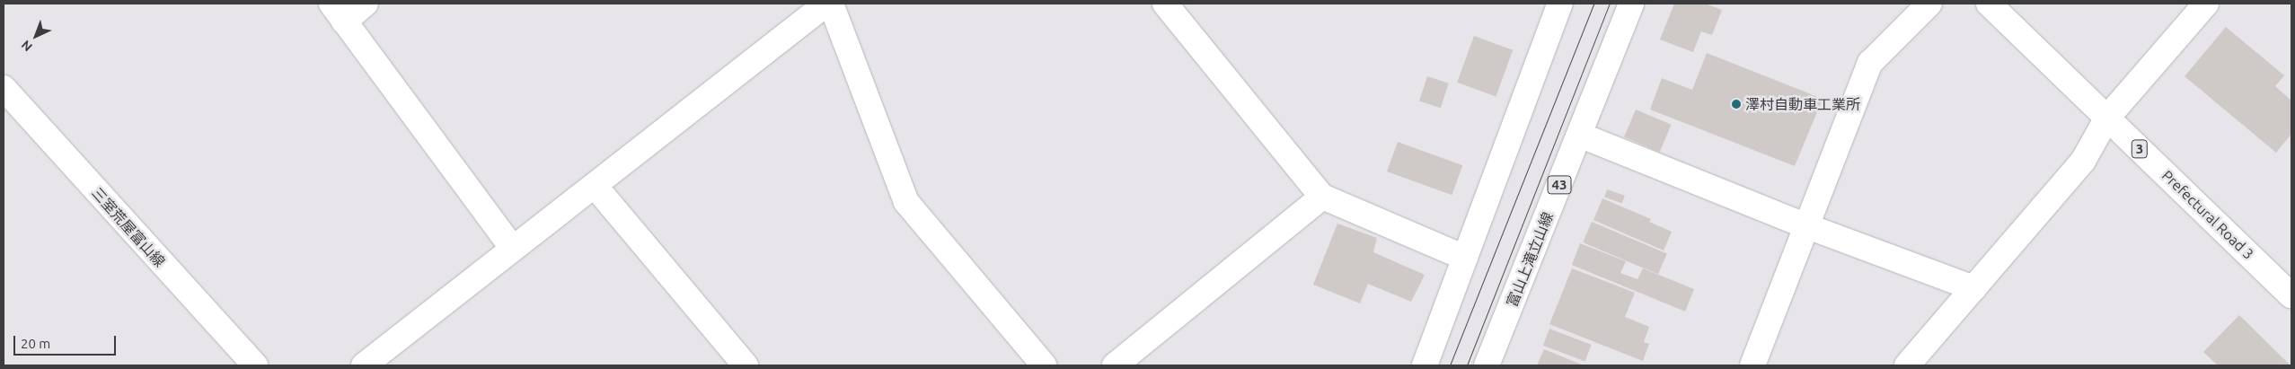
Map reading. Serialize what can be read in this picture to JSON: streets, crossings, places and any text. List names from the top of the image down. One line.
{"streets":{"street":["3","43","Prefectural Road 3","三室荒屋富山線","富山上滝立山線"]},"places":["澤村自動車工業所"],"scale_bar":"20 m","north":"bottom left"}
